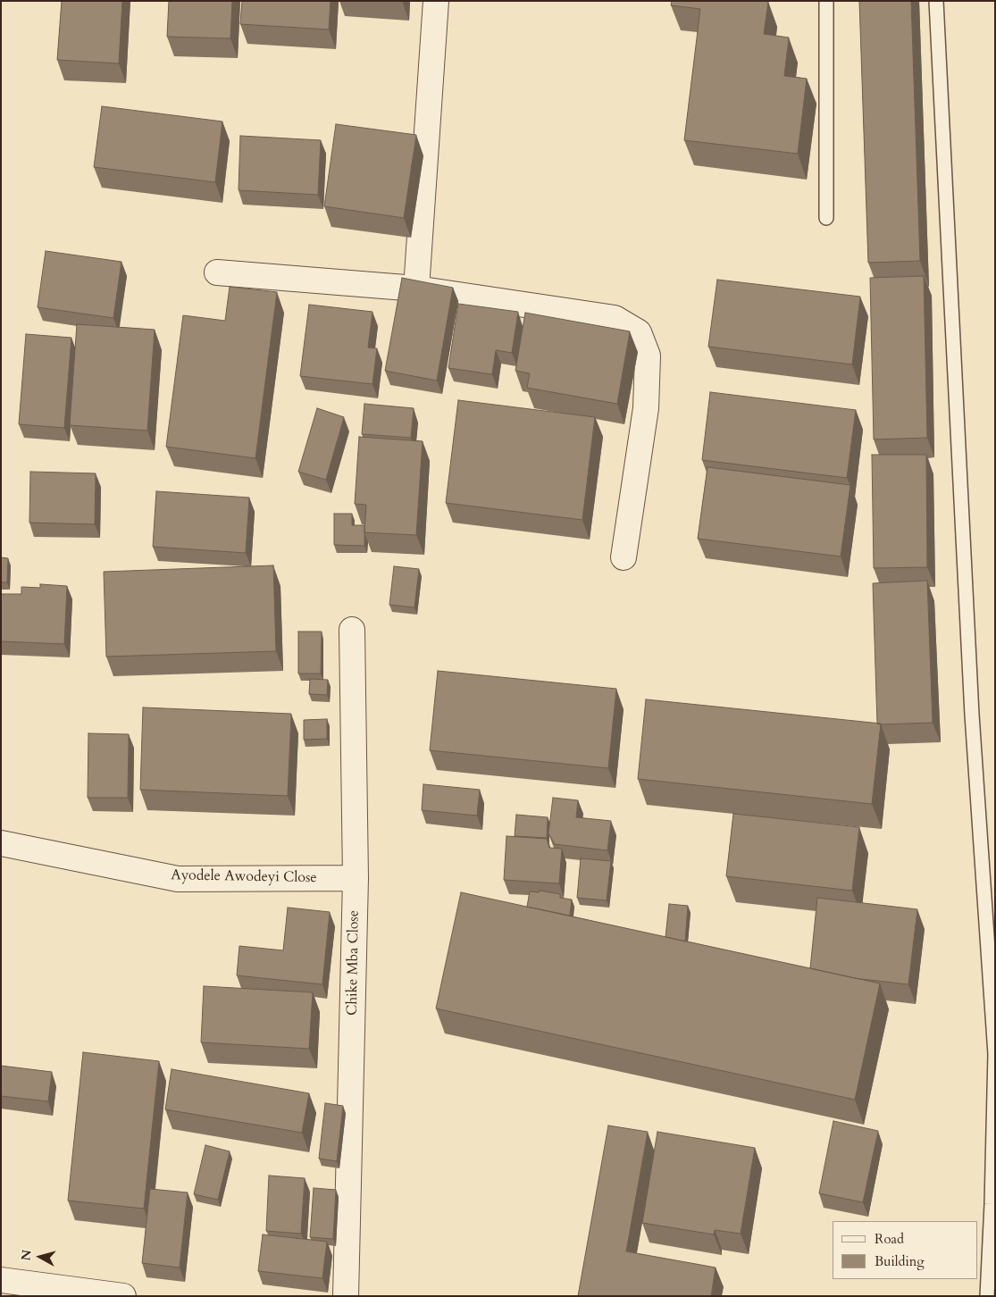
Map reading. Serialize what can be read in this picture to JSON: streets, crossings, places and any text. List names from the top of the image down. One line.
{"streets":{"street":["Ayodele Awodeyi Close","Chike Mba Close"]},"crossings":[["Ayodele Awodeyi Close","Chike Mba Close"]],"legend":["Road","Building"],"north":"left"}
